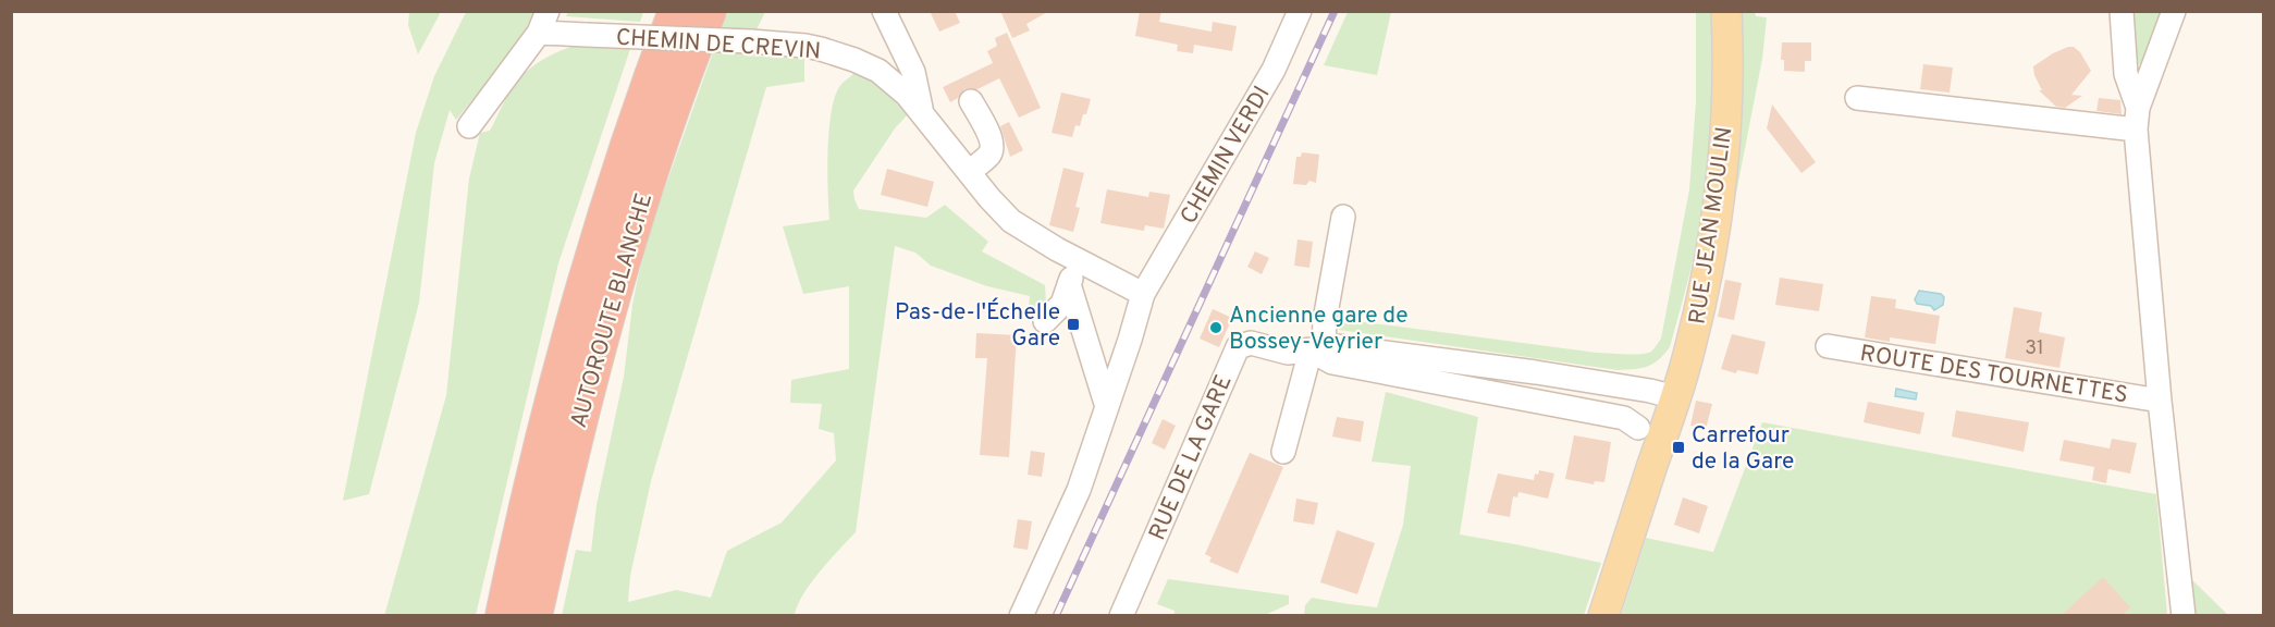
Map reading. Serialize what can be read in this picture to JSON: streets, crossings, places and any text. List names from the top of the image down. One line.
{"streets":{"highway":["AUTOROUTE BLANCHE"],"main road":["RUE JEAN MOULIN"],"street":["CHEMIN DE CREVIN","CHEMIN VERDI","ROUTE DES TOURNETTES","RUE DE LA GARE"]},"crossings":[["CHEMIN DE CREVIN","CHEMIN VERDI"],["RUE JEAN MOULIN","RUE DE LA GARE"]],"places":{"transit":["Pas-de-l'Échelle Gare","Carrefour de la Gare"],"other":["Ancienne gare de Bossey-Veyrier"]},"house_numbers":["31"]}
